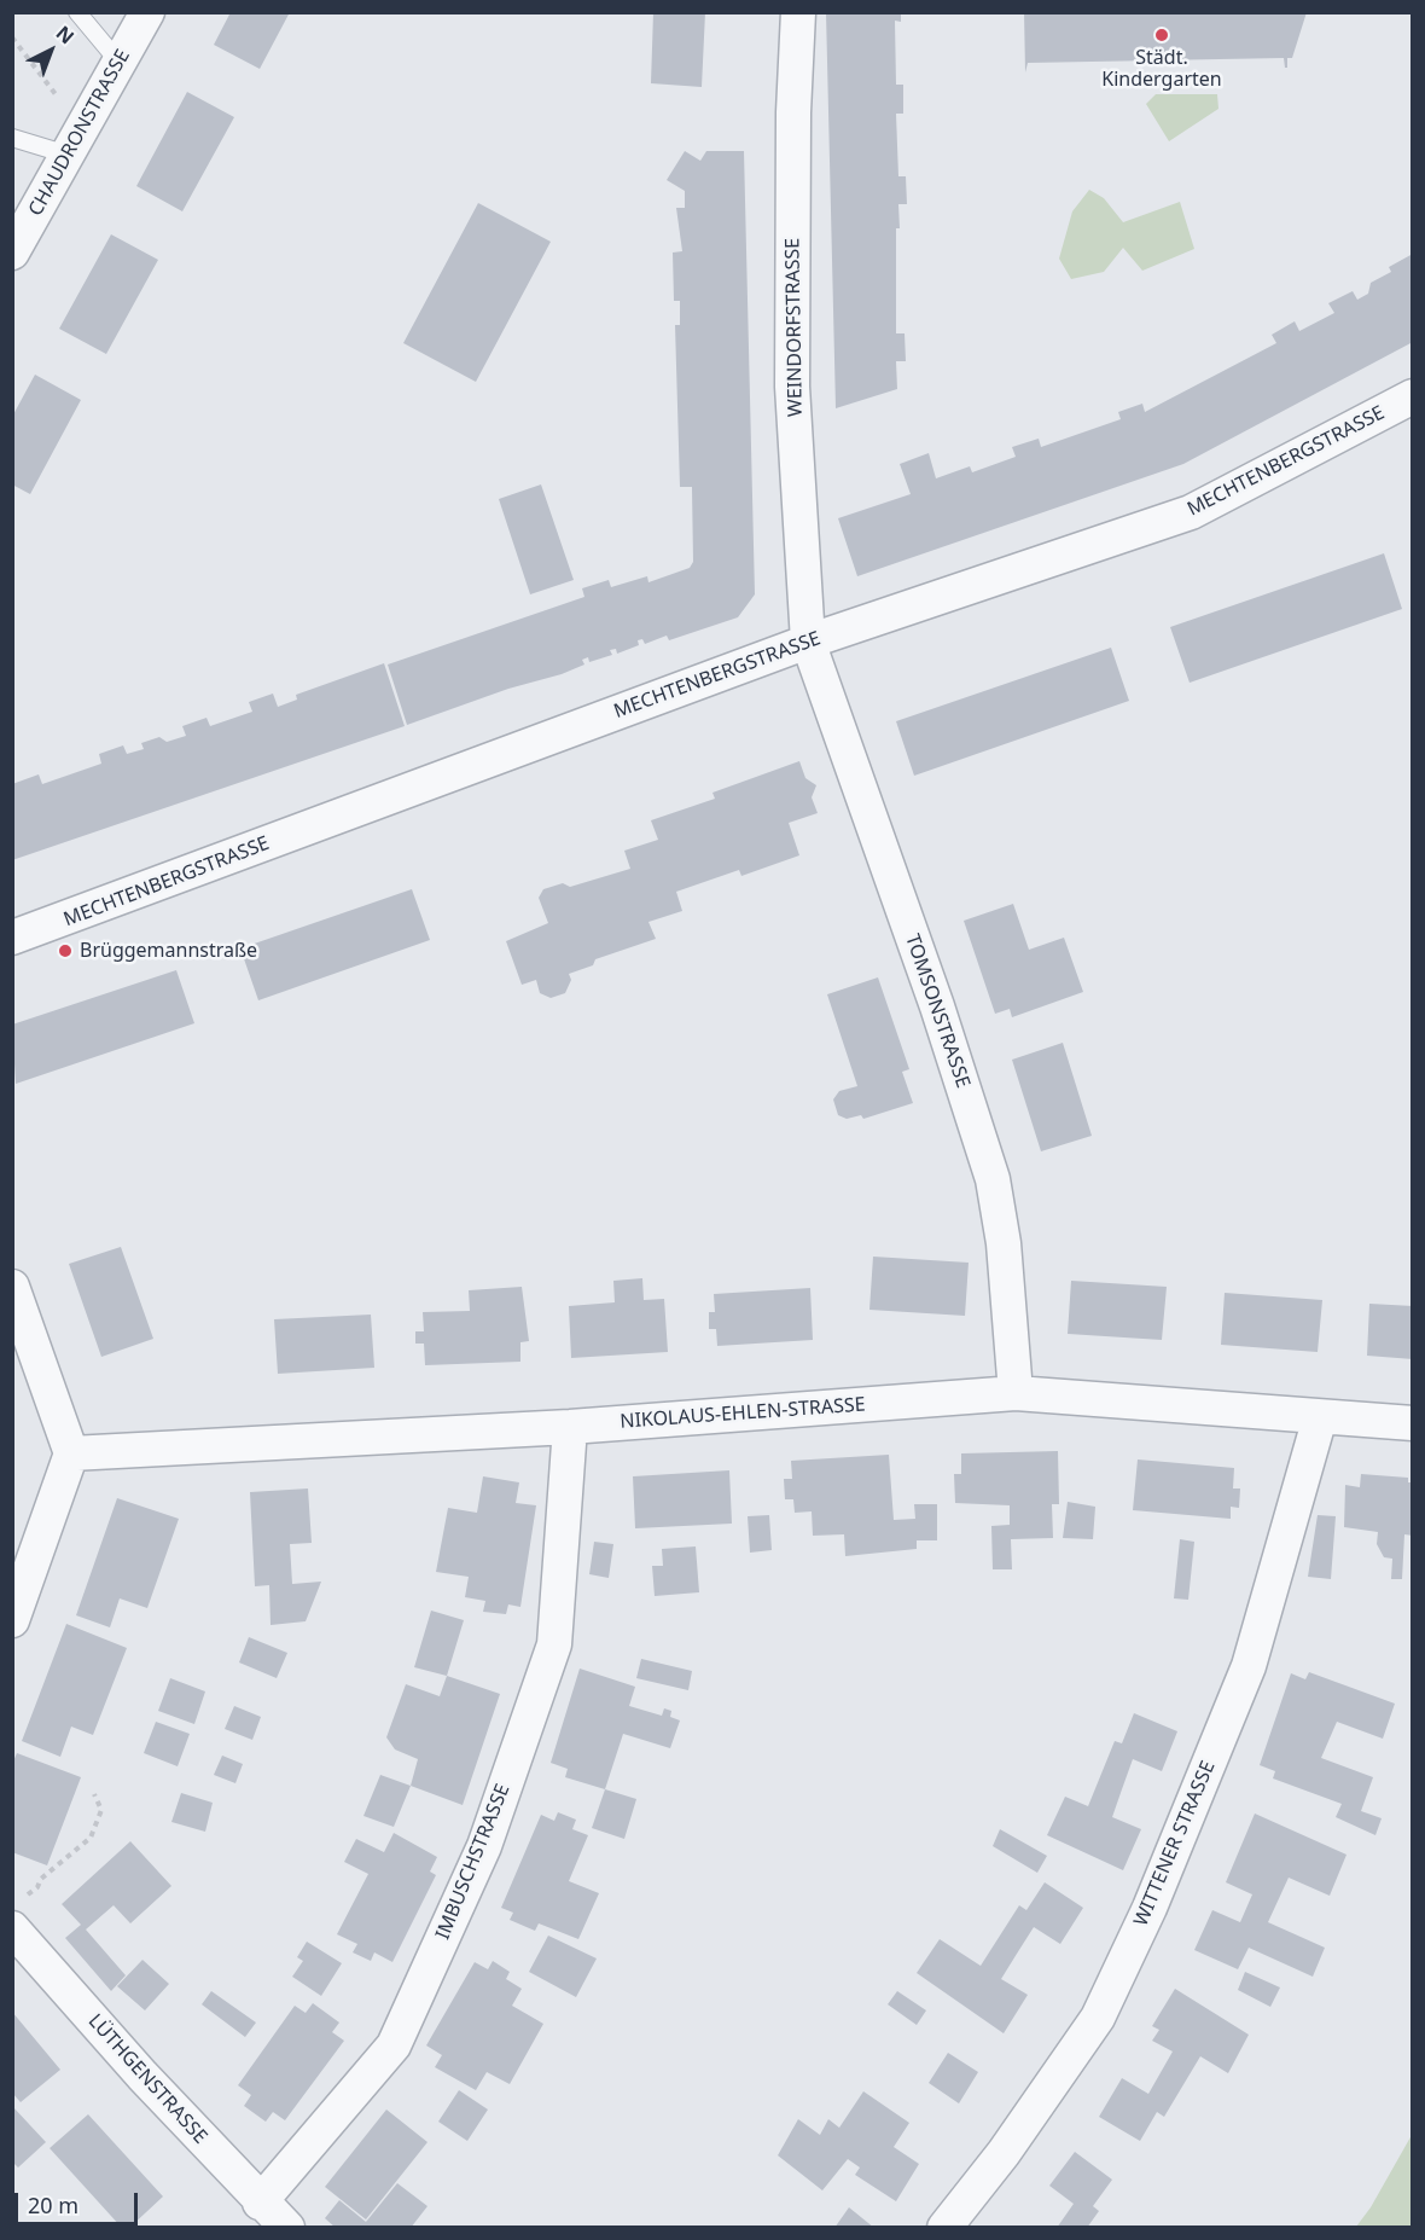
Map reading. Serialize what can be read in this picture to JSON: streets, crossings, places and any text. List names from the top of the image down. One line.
{"streets":{"street":["CHAUDRONSTRASSE","WEINDORFSTRASSE","MECHTENBERGSTRASSE","TOMSONSTRASSE","NIKOLAUS-EHLEN-STRASSE","WITTENER STRASSE","IMBUSCHSTRASSE","LÜTHGENSTRASSE"]},"crossings":[["WEINDORFSTRASSE","MECHTENBERGSTRASSE"],["WEINDORFSTRASSE","TOMSONSTRASSE"],["MECHTENBERGSTRASSE","TOMSONSTRASSE"],["TOMSONSTRASSE","NIKOLAUS-EHLEN-STRASSE"],["NIKOLAUS-EHLEN-STRASSE","WITTENER STRASSE"],["NIKOLAUS-EHLEN-STRASSE","IMBUSCHSTRASSE"],["IMBUSCHSTRASSE","LÜTHGENSTRASSE"]],"places":["Städt. Kindergarten","Brüggemannstraße"],"scale_bar":"20 m","north":"top right"}
